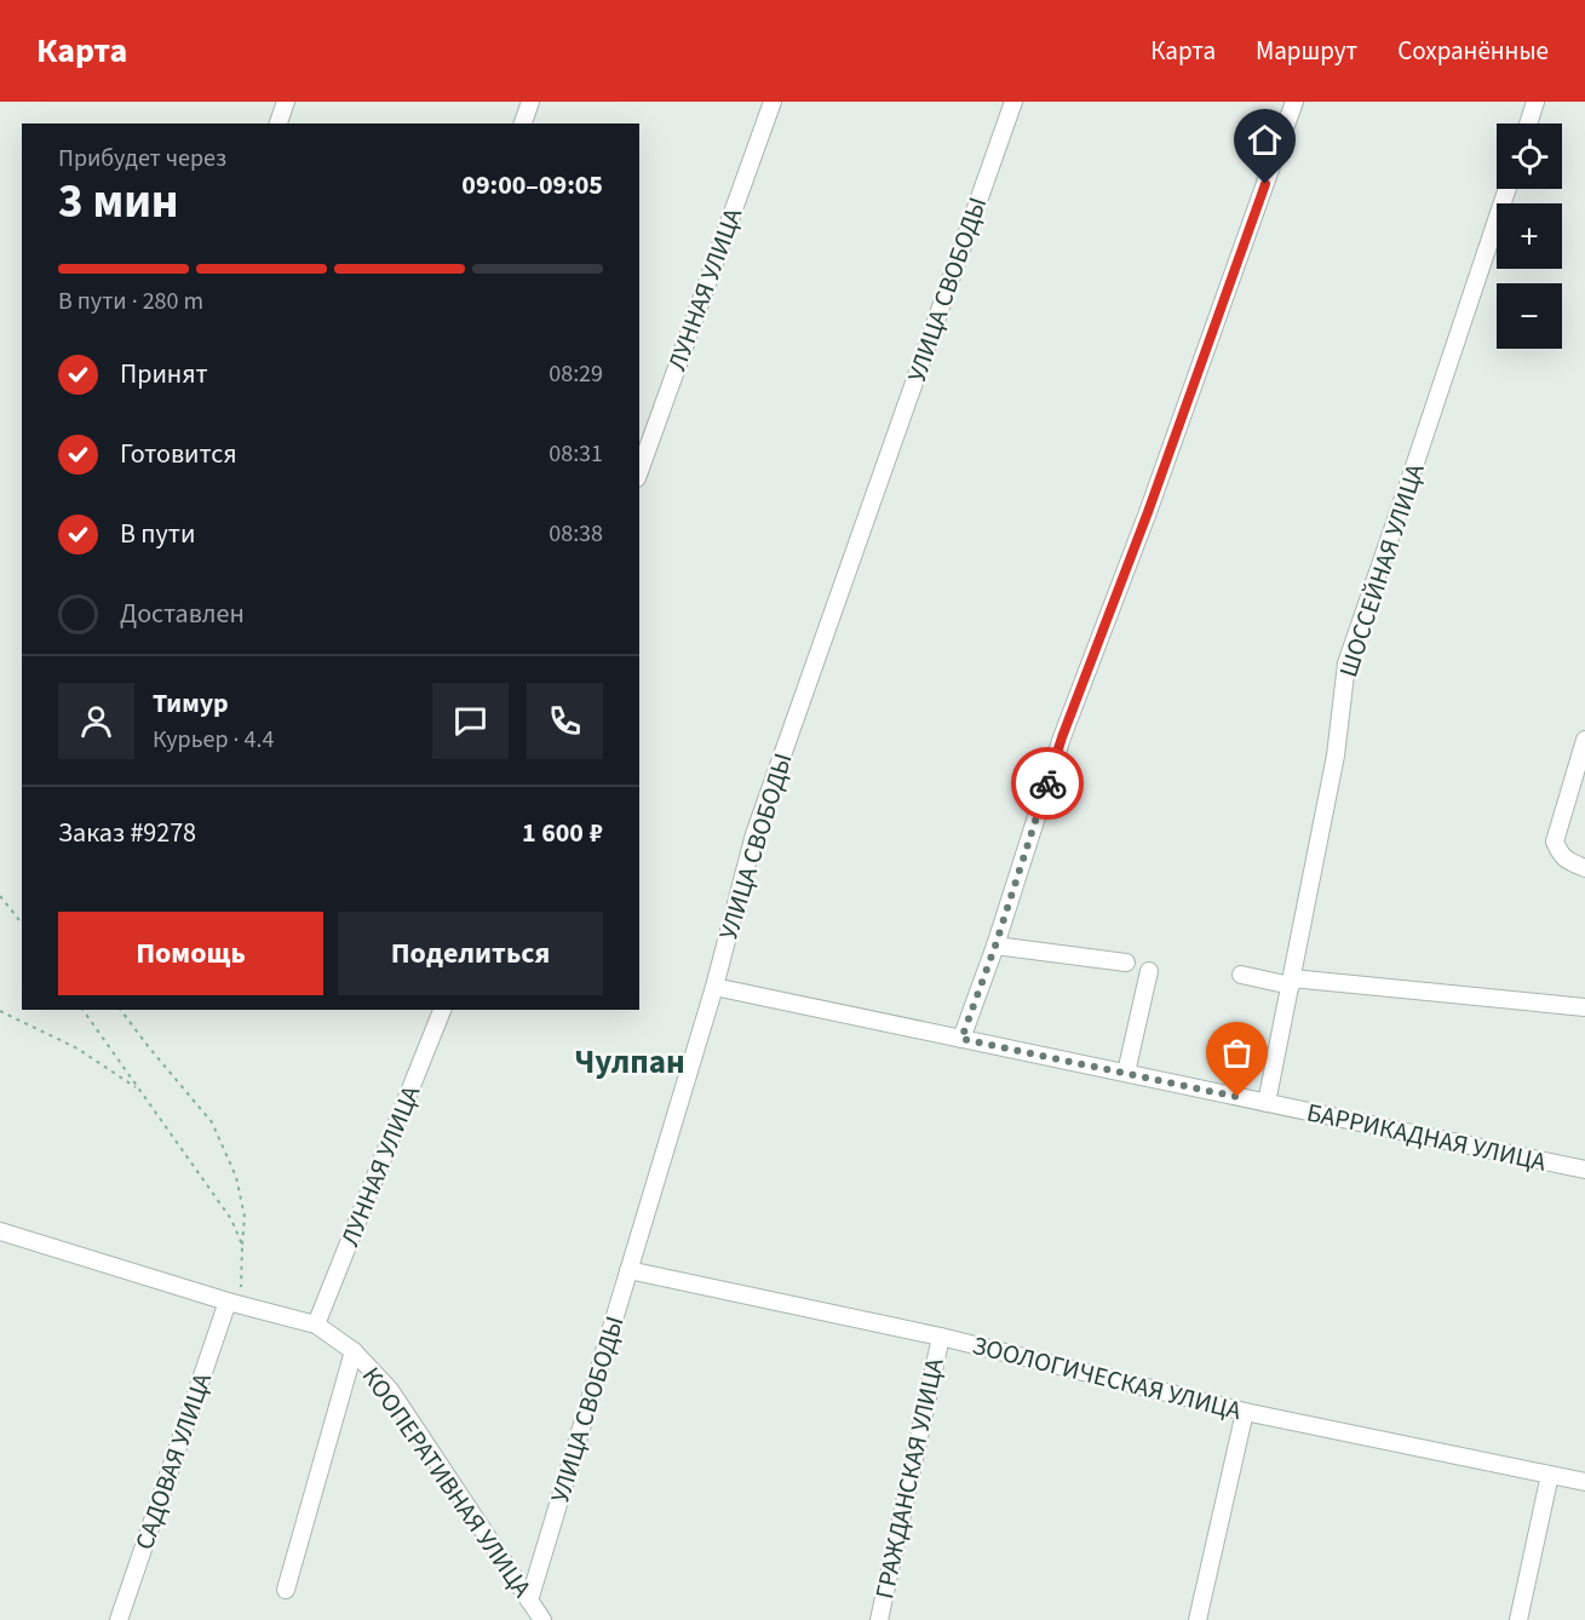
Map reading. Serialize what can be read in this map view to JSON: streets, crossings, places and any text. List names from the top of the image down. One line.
{"streets":{"street":["ЛУННАЯ УЛИЦА","УЛИЦА СВОБОДЫ","ШОССЕЙНАЯ УЛИЦА","БАРРИКАДНАЯ УЛИЦА","ЗООЛОГИЧЕСКАЯ УЛИЦА","САДОВАЯ УЛИЦА","ГРАЖДАНСКАЯ УЛИЦА","КООПЕРАТИВНАЯ УЛИЦА"]},"crossings":[["ЛУННАЯ УЛИЦА","КООПЕРАТИВНАЯ УЛИЦА"],["УЛИЦА СВОБОДЫ","БАРРИКАДНАЯ УЛИЦА"],["УЛИЦА СВОБОДЫ","ЗООЛОГИЧЕСКАЯ УЛИЦА"],["УЛИЦА СВОБОДЫ","КООПЕРАТИВНАЯ УЛИЦА"],["ШОССЕЙНАЯ УЛИЦА","БАРРИКАДНАЯ УЛИЦА"],["ЗООЛОГИЧЕСКАЯ УЛИЦА","ГРАЖДАНСКАЯ УЛИЦА"],["САДОВАЯ УЛИЦА","КООПЕРАТИВНАЯ УЛИЦА"]],"districts":["Чулпан"],"page":{"header":"Карта","nav":["Карта","Маршрут","Сохранённые"],"map_buttons":["+","−"],"heading":["3 мин","Прибудет через","09:00–09:05"],"panel":["Тимур","Курьер · 4.4","Заказ #9278","1 600 ₽"],"bar":"В пути · 280 m","list":[["Принят","08:29"],["Готовится","08:31"],["В пути","08:38"],"Доставлен"],"buttons":["Помощь","Поделиться"]}}
